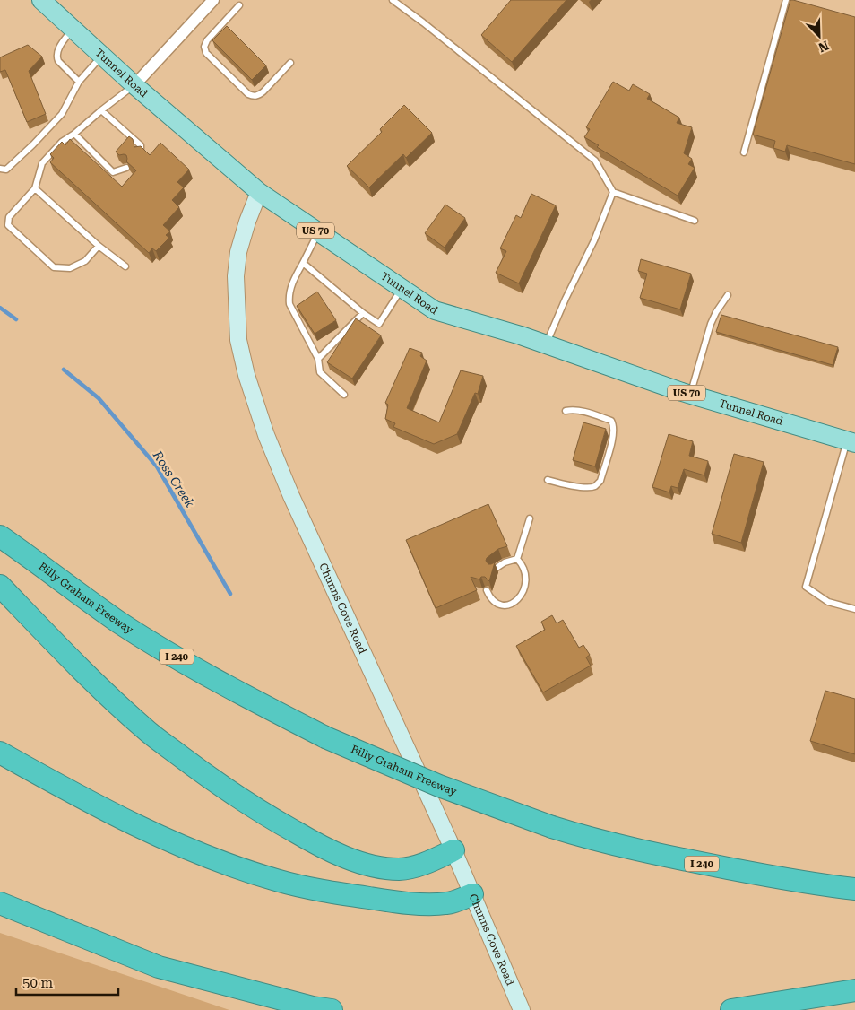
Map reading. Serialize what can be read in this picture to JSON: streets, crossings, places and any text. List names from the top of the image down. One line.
{"streets":{"highway":["Billy Graham Freeway","I 240"],"main road":["Tunnel Road","US 70","Chunns Cove Road"]},"crossings":[["Tunnel Road","Chunns Cove Road"]],"water":["Ross Creek"],"scale_bar":"50 m","north":"bottom right"}
